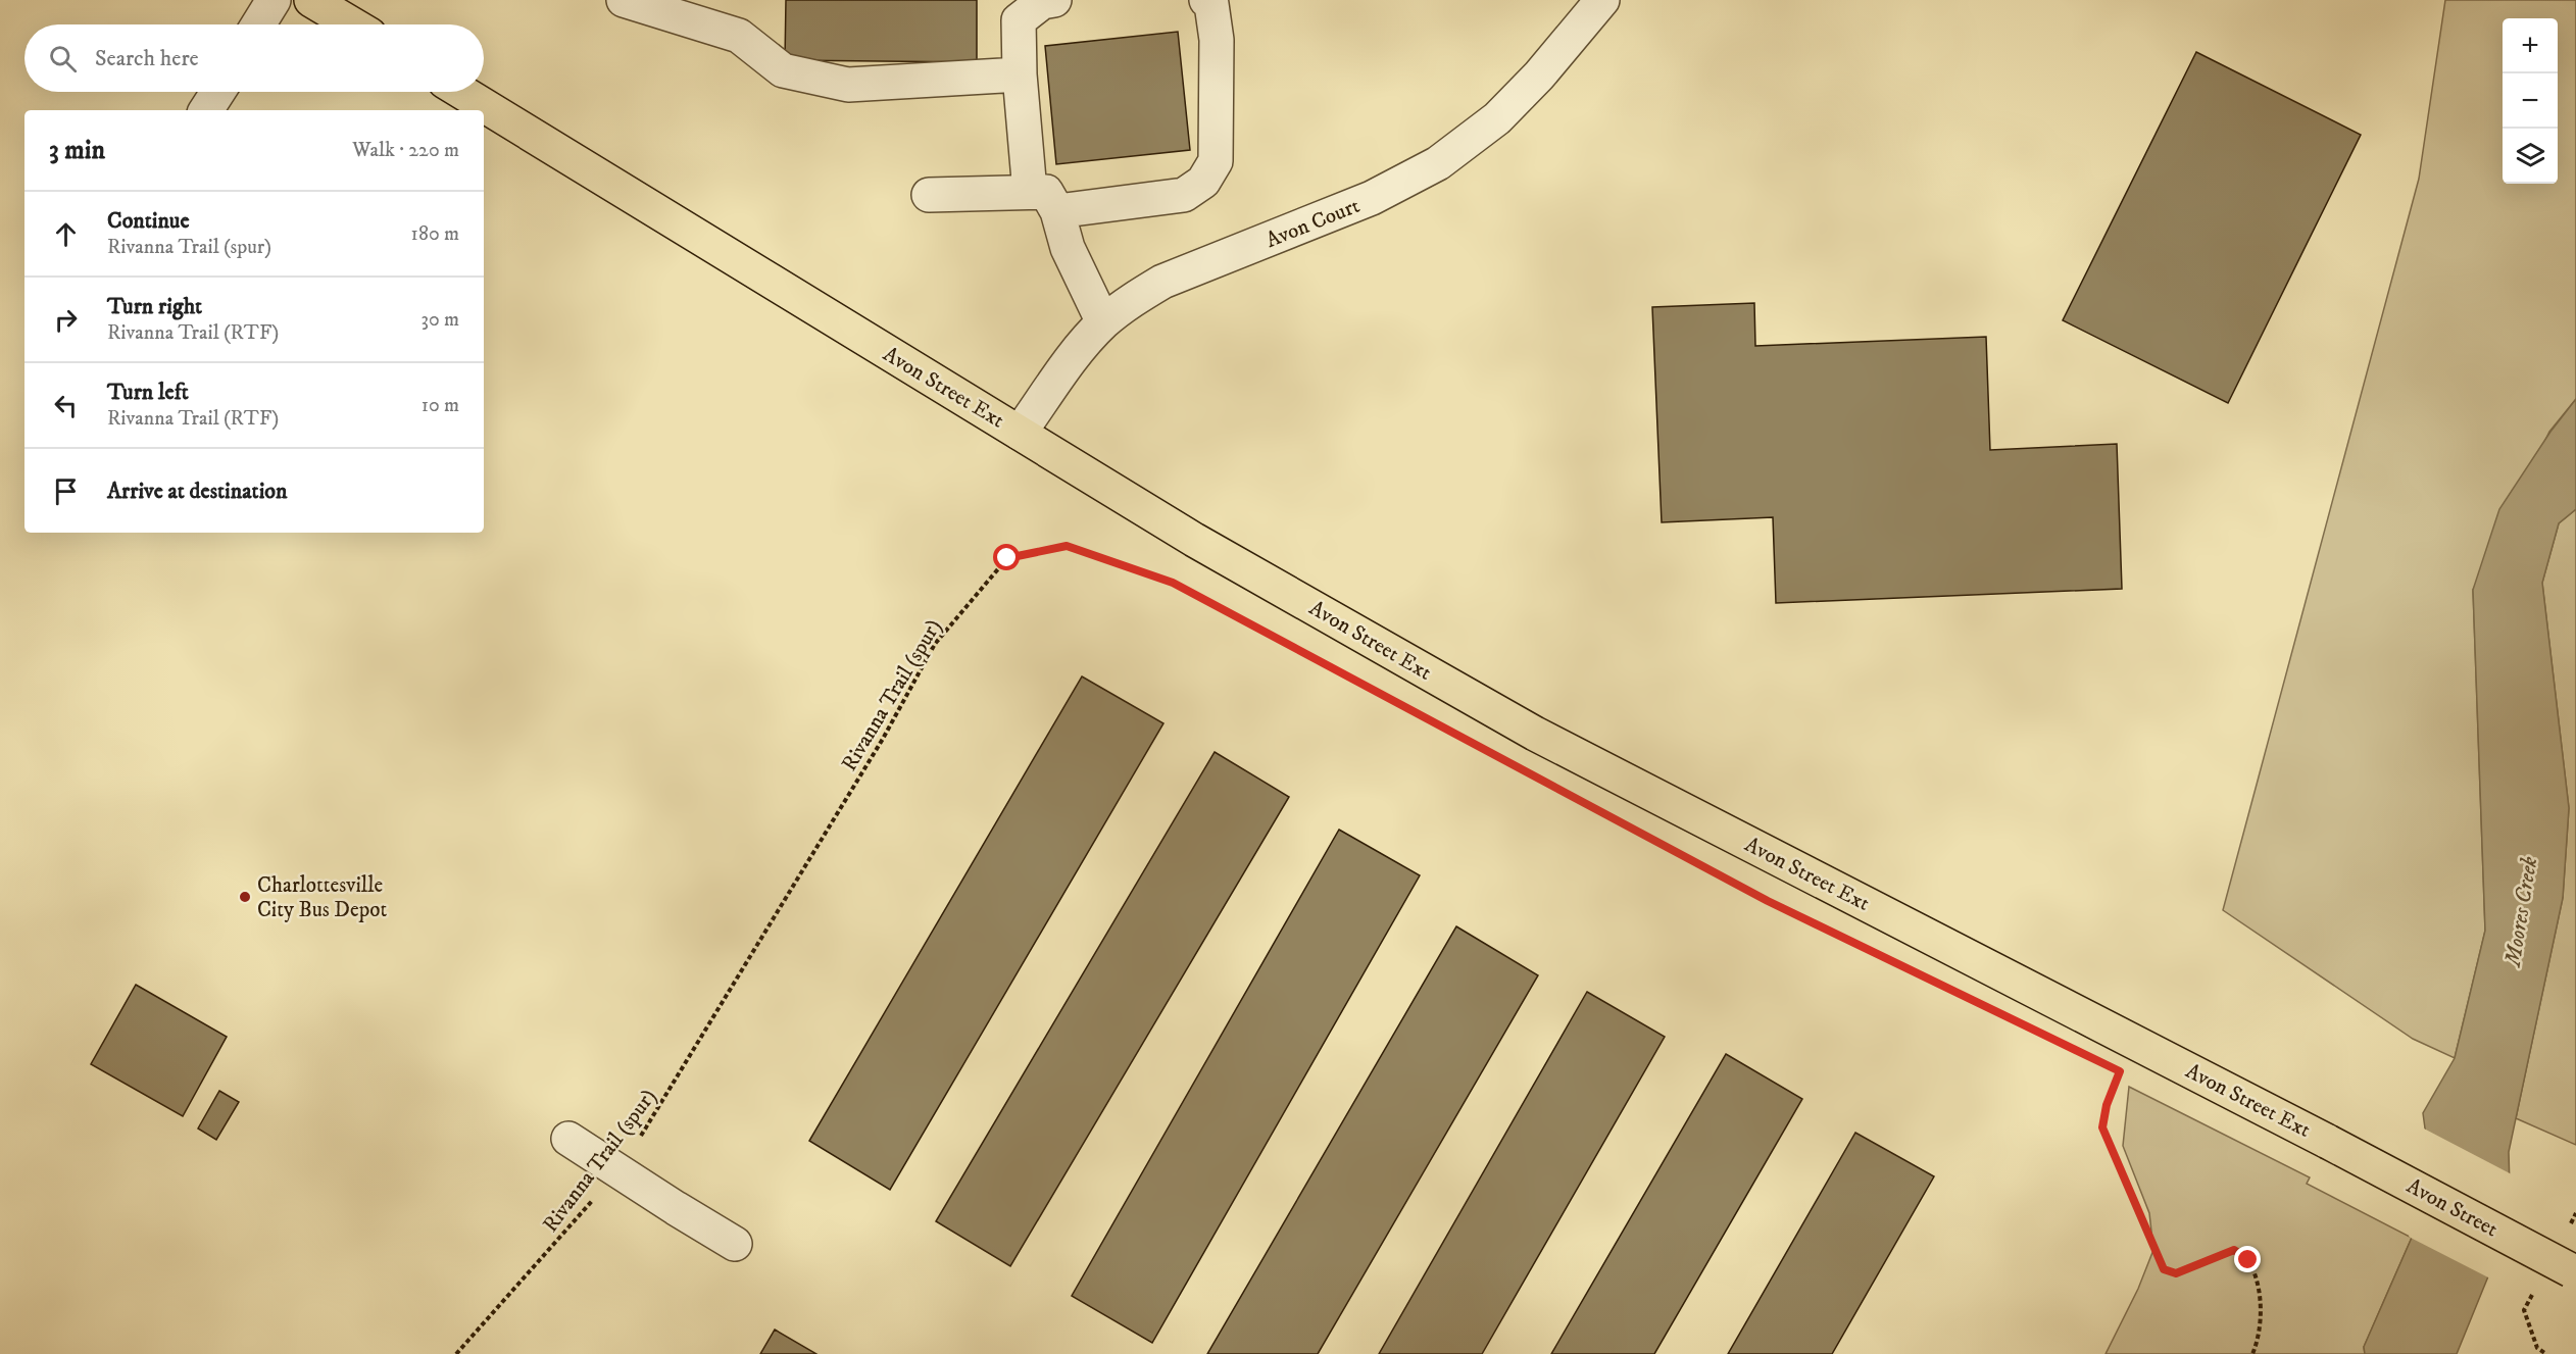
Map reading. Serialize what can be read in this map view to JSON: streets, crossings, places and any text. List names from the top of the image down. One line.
{"streets":{"main road":["Avon Street Ext","Avon Street"],"street":["Avon Court"],"path":["Rivanna Trail (spur)"]},"crossings":[["Avon Court","Avon Street Ext"],["Avon Street Ext","Avon Street"]],"water":["Moores Creek"],"places":["Charlottesville City Bus Depot"],"page":{"map_buttons":["+","−"],"search":"Search here","heading":["3 min","Walk · 220 m"],"list":[["Continue","Rivanna Trail (spur)","180 m"],["Turn right","Rivanna Trail (RTF)","30 m"],["Turn left","Rivanna Trail (RTF)","10 m"],"Arrive at destination"]}}
